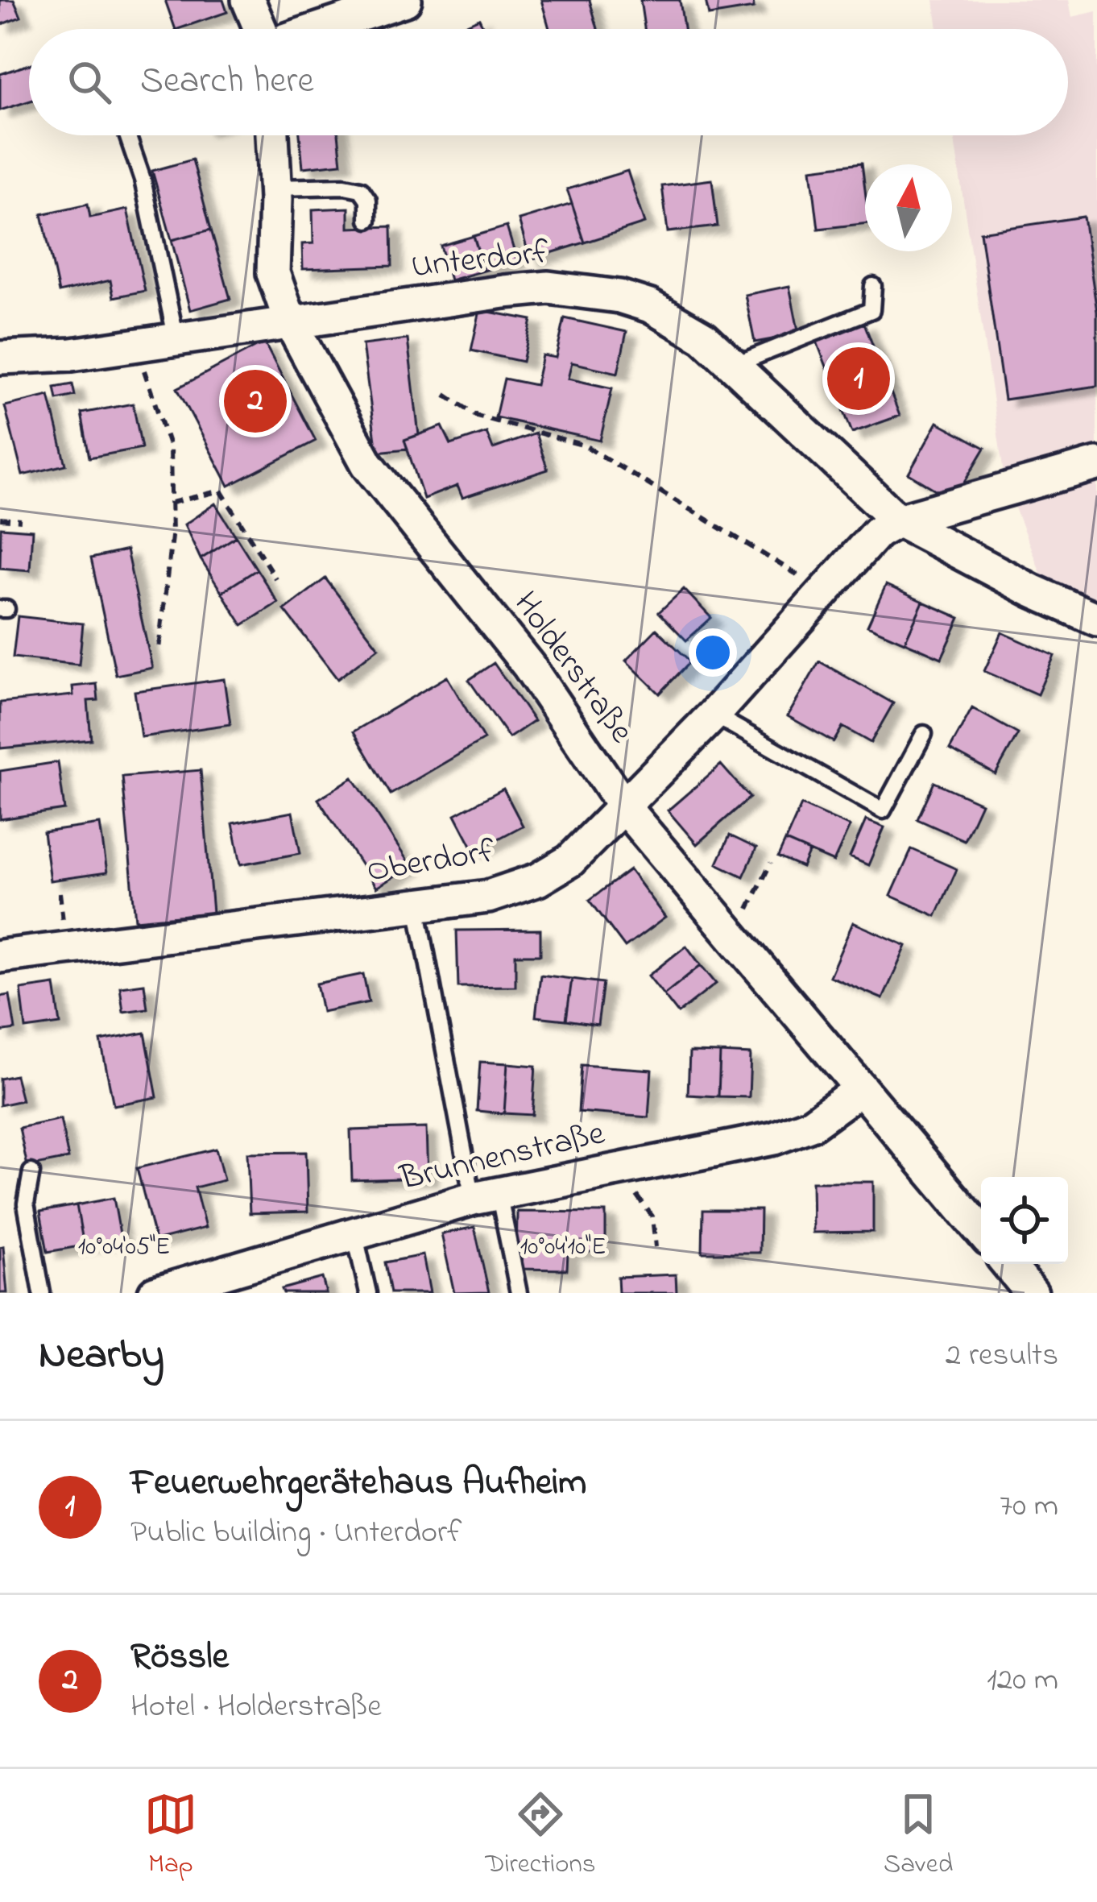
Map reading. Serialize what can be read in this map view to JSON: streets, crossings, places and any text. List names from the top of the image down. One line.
{"streets":{"street":["Unterdorf","Holderstraße","Oberdorf","Brunnenstraße"]},"crossings":[["Unterdorf","Holderstraße"],["Unterdorf","Oberdorf"],["Holderstraße","Oberdorf"],["Holderstraße","Brunnenstraße"]],"north":"top","page":{"search":"Search here","pins":["1","2"],"heading":["Nearby","2 results"],"list":[{"mark":"1","name":"Feuerwehrgerätehaus Aufheim","note":"Public building · Unterdorf","value":"70 m"},{"mark":"2","name":"Rössle","note":"Hotel · Holderstraße","value":"120 m"}],"nav":["Map","Directions","Saved"]},"coordinates":["10°04'05\"E","10°04'10\"E"]}
